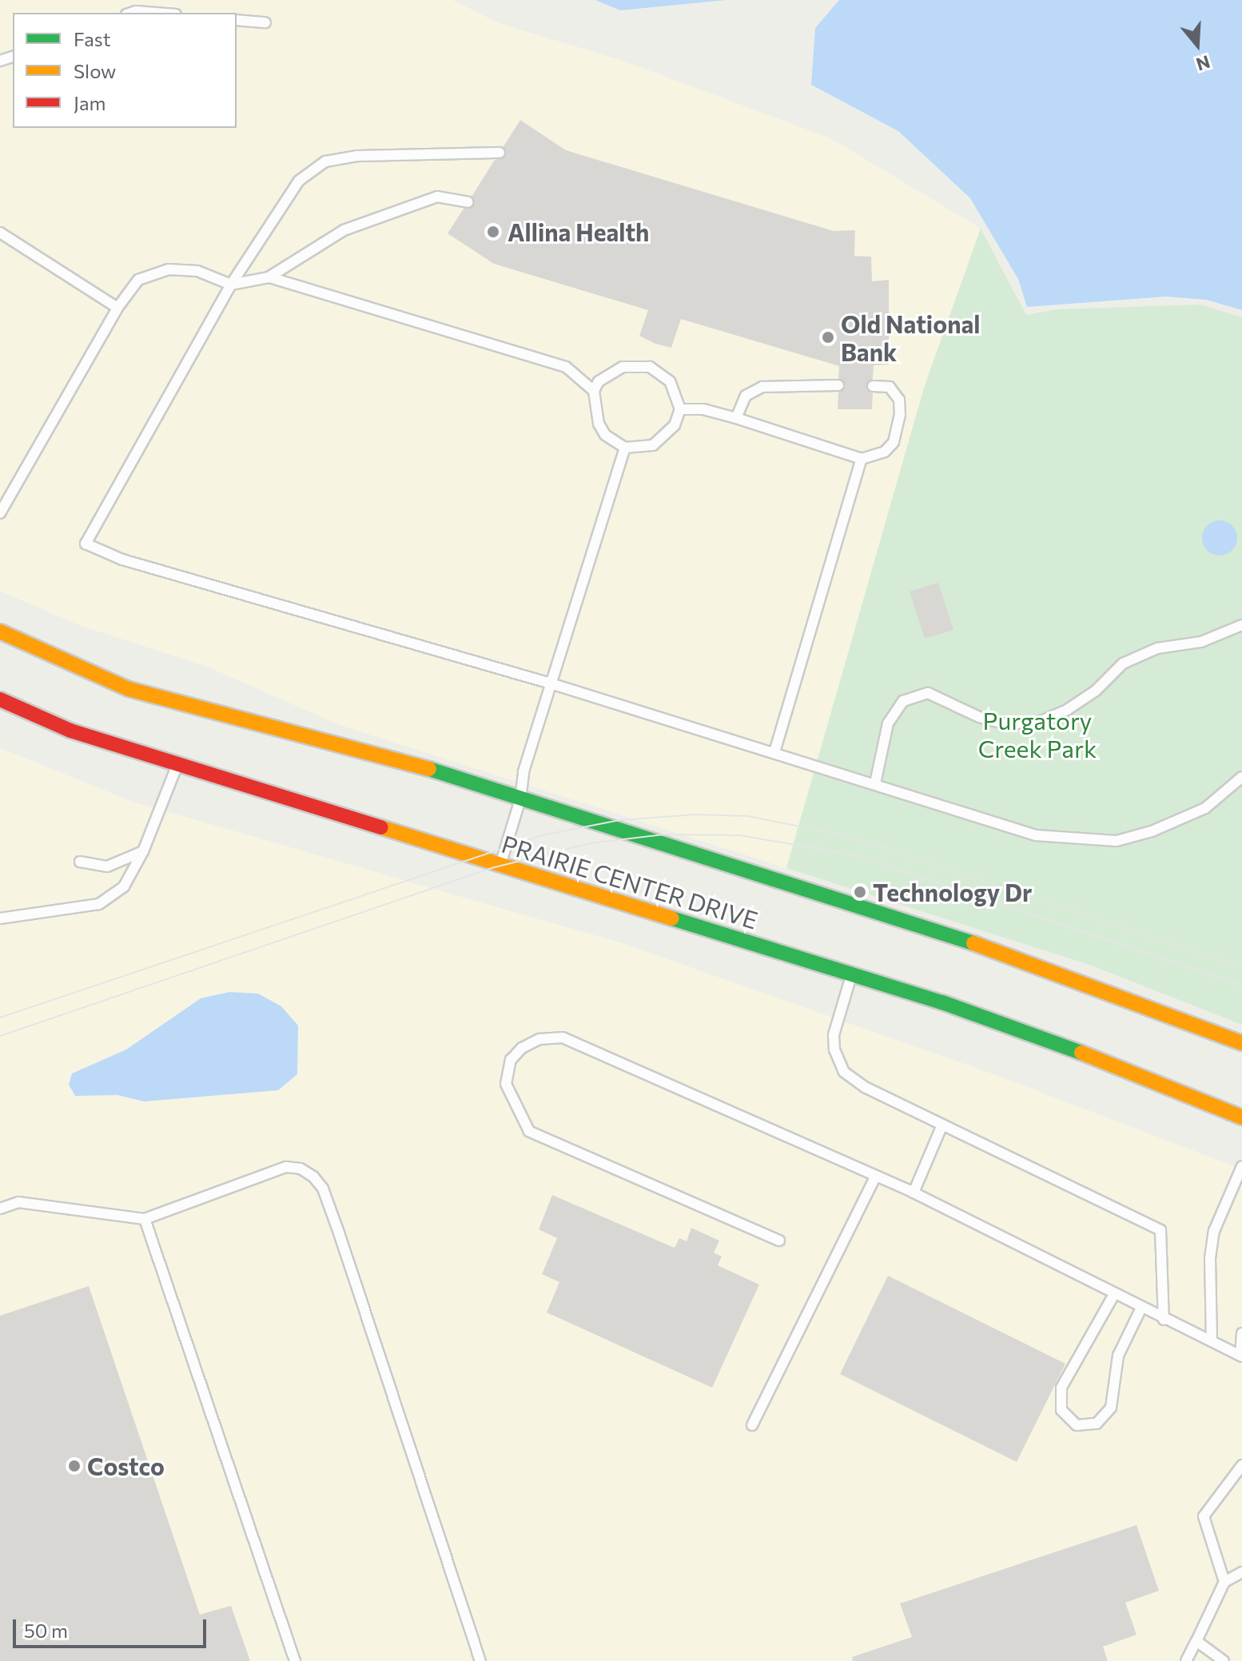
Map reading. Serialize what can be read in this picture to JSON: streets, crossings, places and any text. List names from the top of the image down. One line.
{"streets":{"main road":["PRAIRIE CENTER DRIVE"]},"parks":["Purgatory Creek Park"],"places":["Allina Health","Old National Bank","Technology Dr","Costco"],"legend":["Fast","Slow","Jam"],"scale_bar":"50 m","north":"bottom"}
